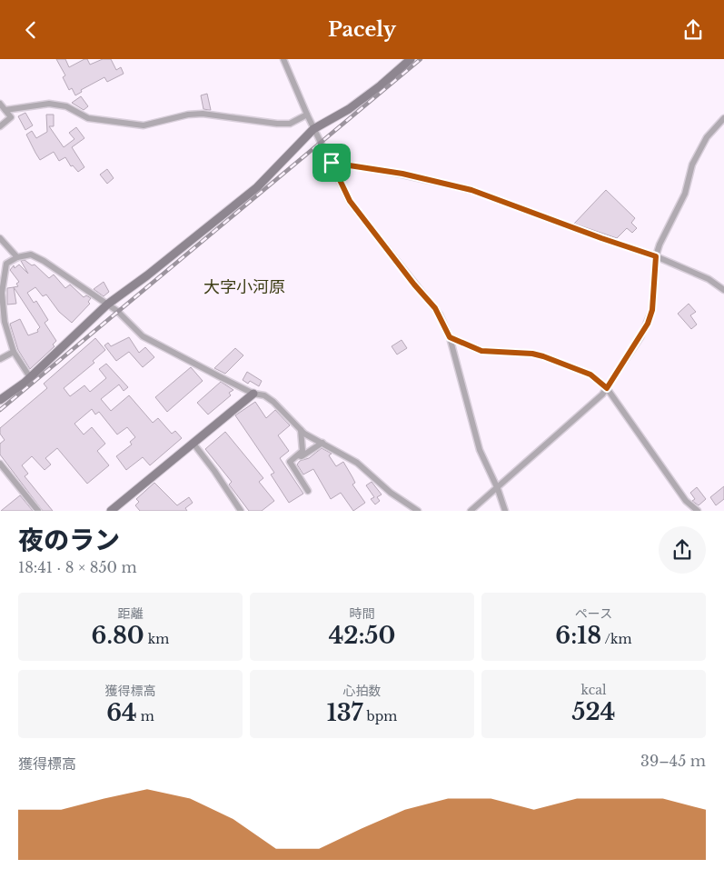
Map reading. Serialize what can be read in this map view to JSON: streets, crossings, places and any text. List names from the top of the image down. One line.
{"districts":["大字小河原"],"page":{"header":"Pacely","heading":["夜のラン","18:41 · 8 × 850 m"],"stats":[["距離","6.80 km"],["時間","42:50"],["ペース","6:18 /km"],["獲得標高","64 m"],["心拍数","137 bpm"],["kcal","524"]],"chart":["獲得標高","39–45 m"]}}
